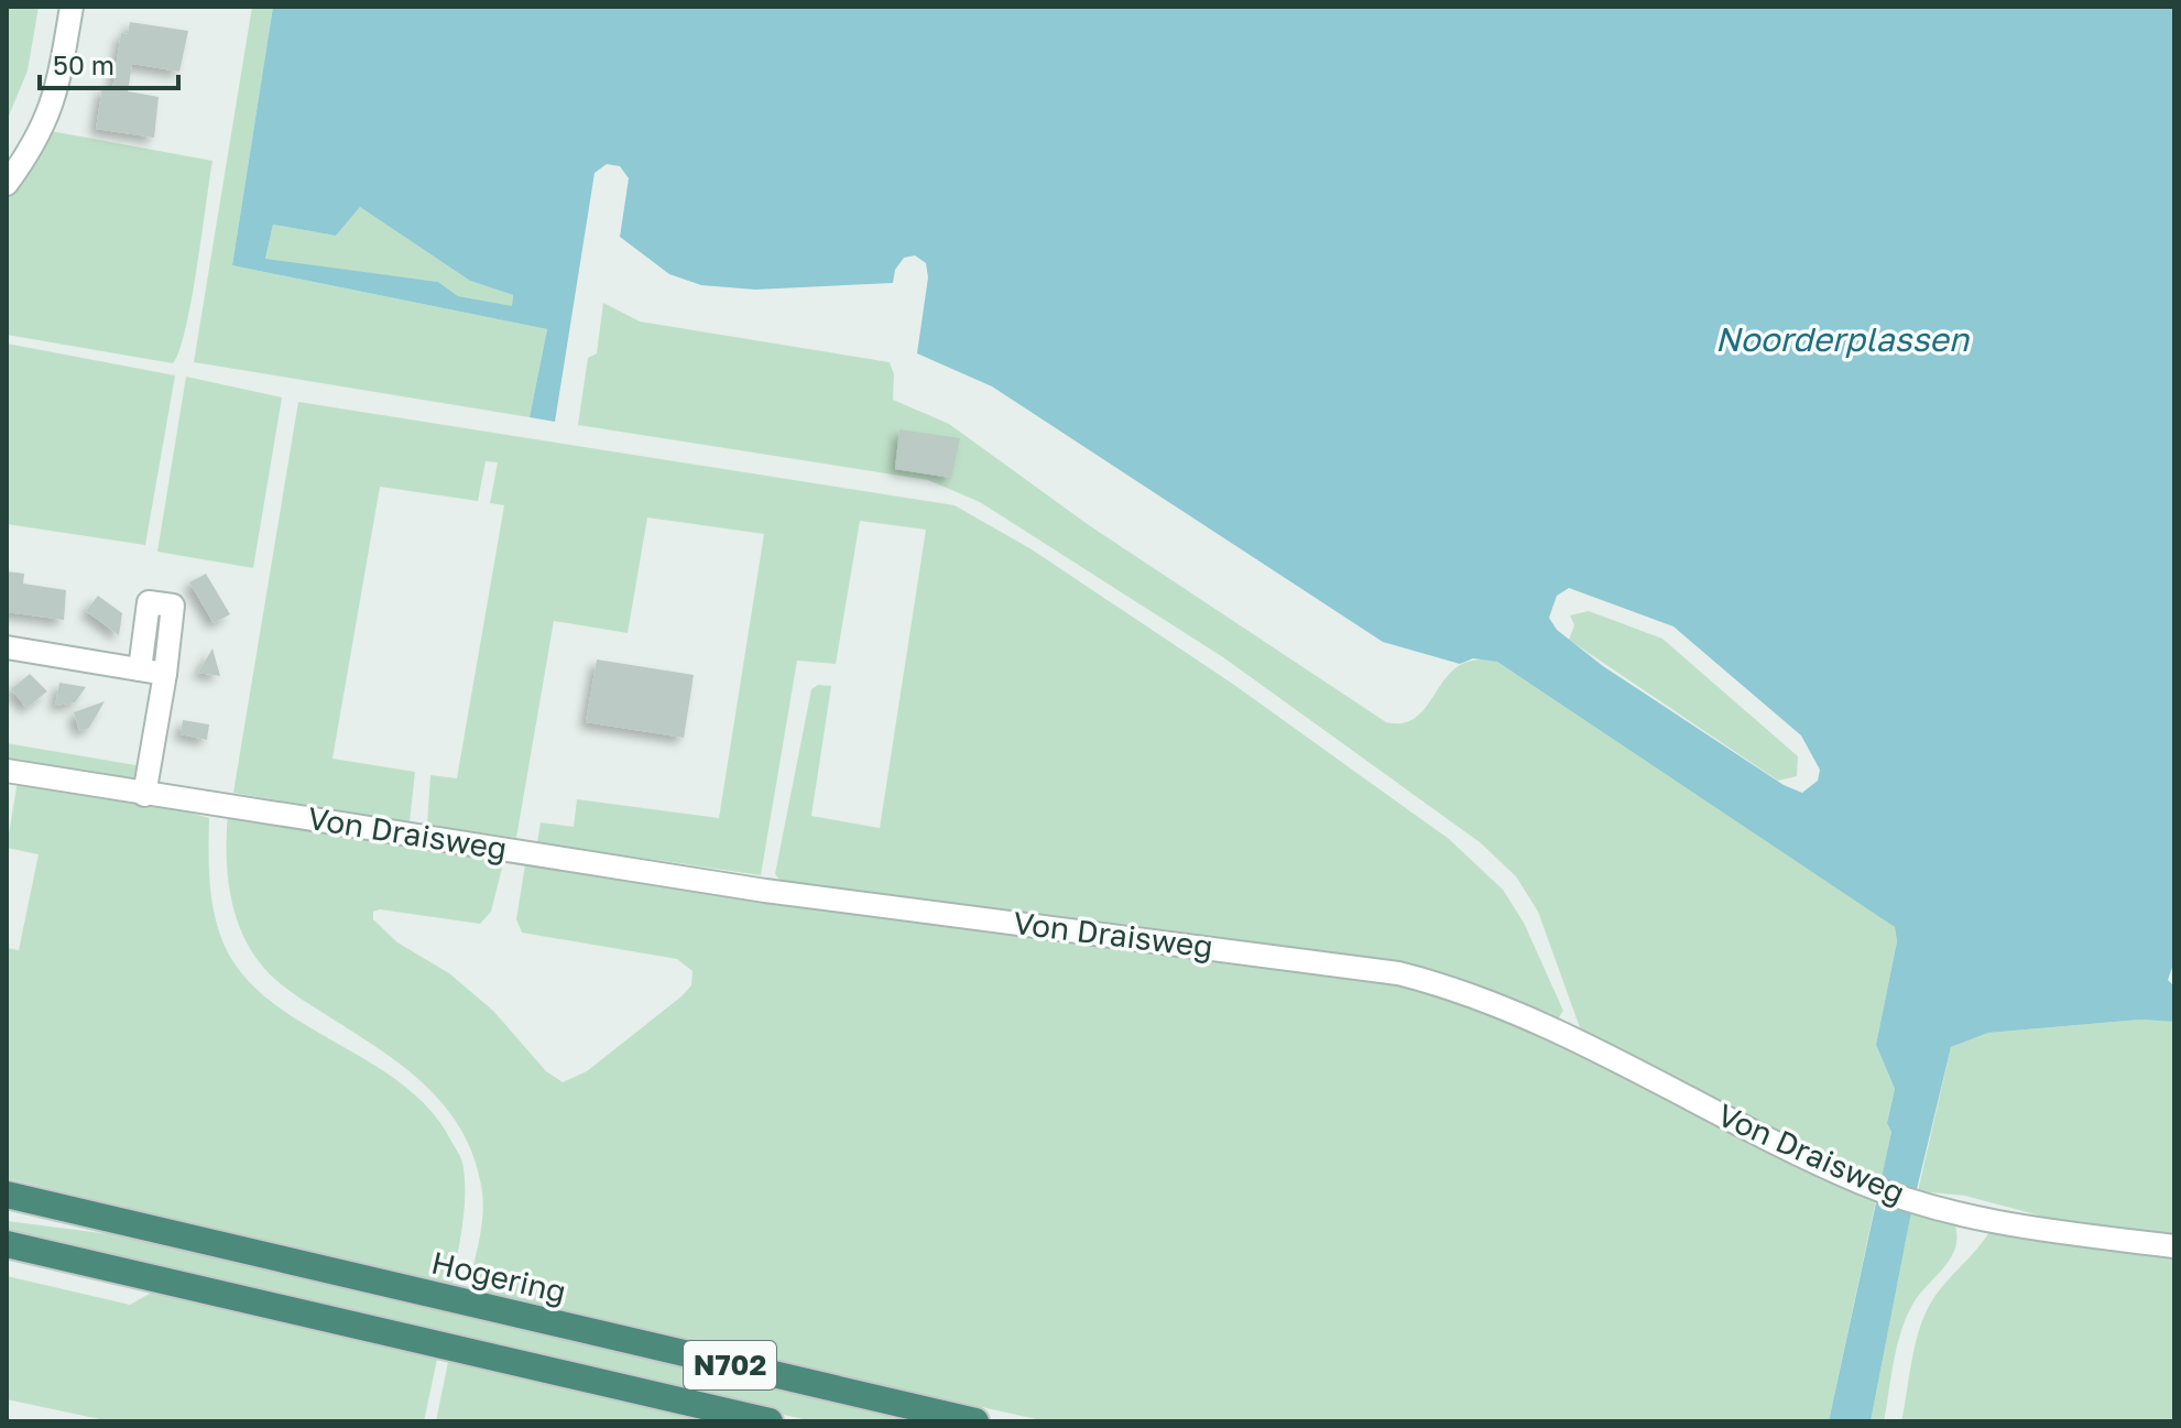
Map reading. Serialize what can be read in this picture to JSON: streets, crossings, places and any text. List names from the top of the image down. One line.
{"streets":{"highway":["Hogering","N702"],"street":["Von Draisweg"]},"water":["Noorderplassen"],"scale_bar":"50 m"}
